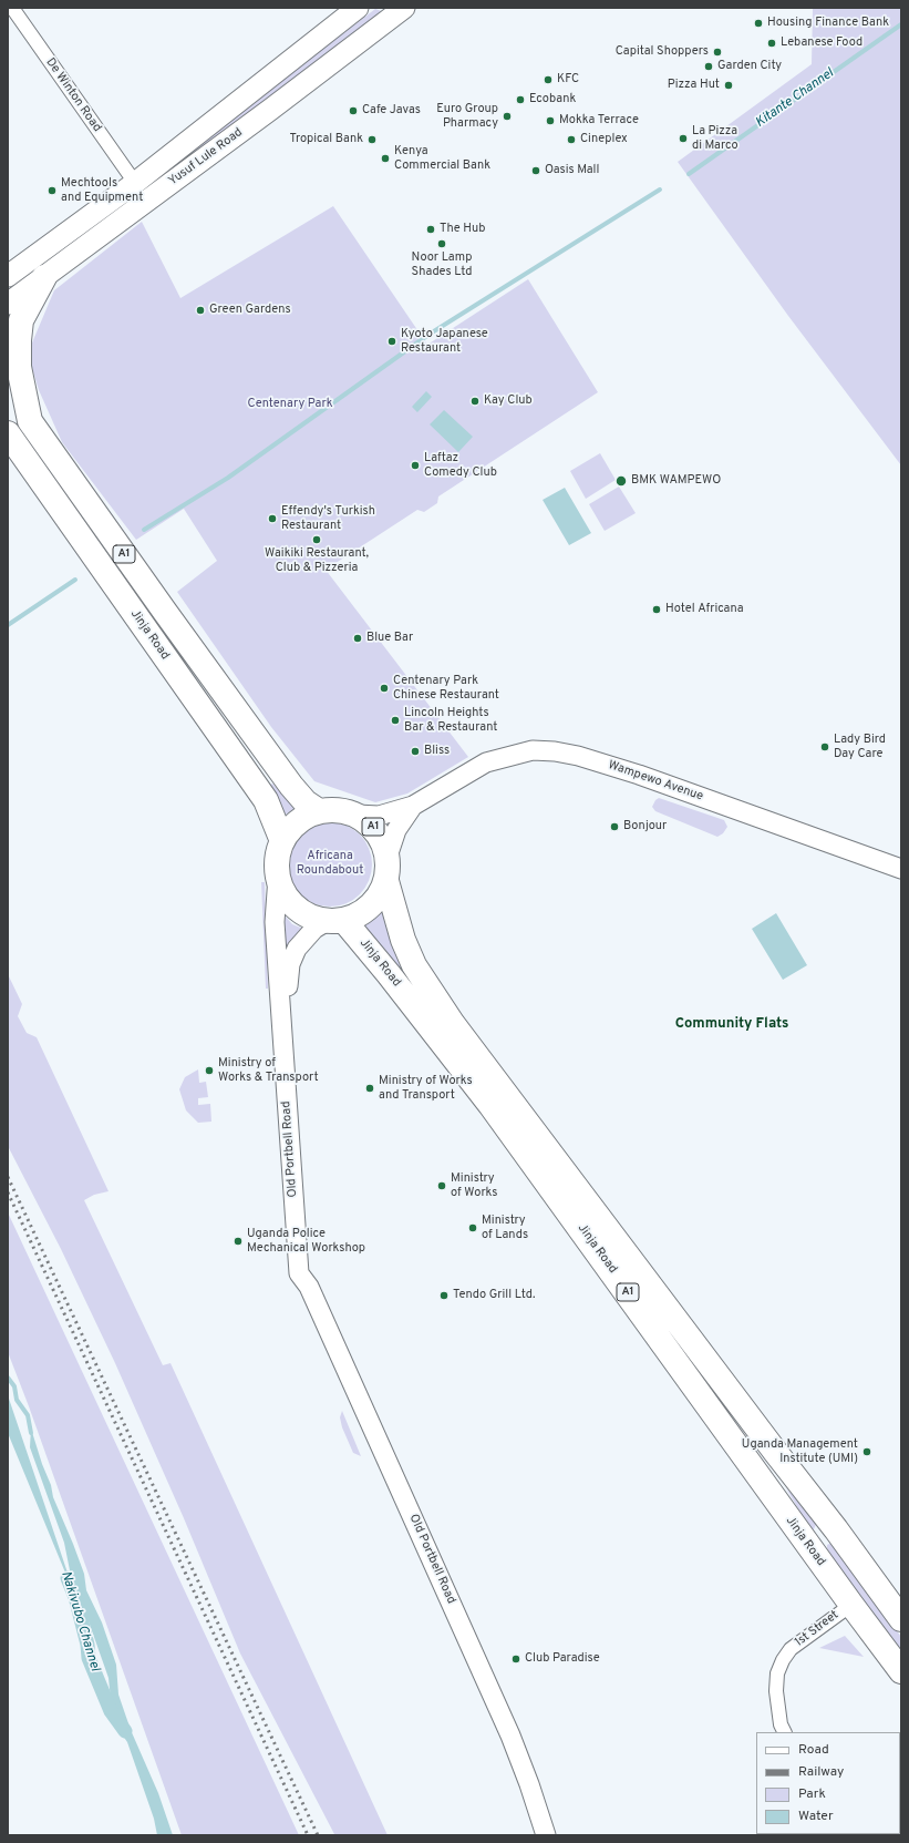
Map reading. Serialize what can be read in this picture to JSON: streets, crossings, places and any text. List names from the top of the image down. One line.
{"streets":{"highway":["A1","Jinja Road"],"main road":["Yusuf Lule Road","Wampewo Avenue","Old Portbell Road"],"street":["De Winton Road","1st Street"]},"crossings":[["De Winton Road","Yusuf Lule Road"],["A1","Jinja Road"],["A1","Old Portbell Road"],["Jinja Road","Old Portbell Road"],["Jinja Road","1st Street"]],"districts":["Community Flats"],"water":["Kitante Channel","Nakivubo Channel"],"parks":["Centenary Park","Africana Roundabout"],"places":["Housing Finance Bank","Lebanese Food","Capital Shoppers","Garden City","KFC","Pizza Hut","Ecobank","Cafe Javas","Euro Group Pharmacy","Mokka Terrace","La Pizza di Marco","Tropical Bank","Cineplex","Kenya Commercial Bank","Oasis Mall","Mechtools and Equipment","The Hub","Noor Lamp Shades Ltd","Green Gardens","Kyoto Japanese Restaurant","Kay Club","Laftaz Comedy Club","BMK WAMPEWO","Effendy's Turkish Restaurant","Waikiki Restaurant, Club & Pizzeria","Hotel Africana","Blue Bar","Centenary Park Chinese Restaurant","Lincoln Heights Bar & Restaurant","Lady Bird Day Care","Bliss","Bonjour","Ministry of Works & Transport","Ministry of Works and Transport","Ministry of Works","Ministry of Lands","Uganda Police Mechanical Workshop","Tendo Grill Ltd.","Uganda Management Institute (UMI)","Club Paradise"],"legend":["Road","Railway","Park","Water"]}
